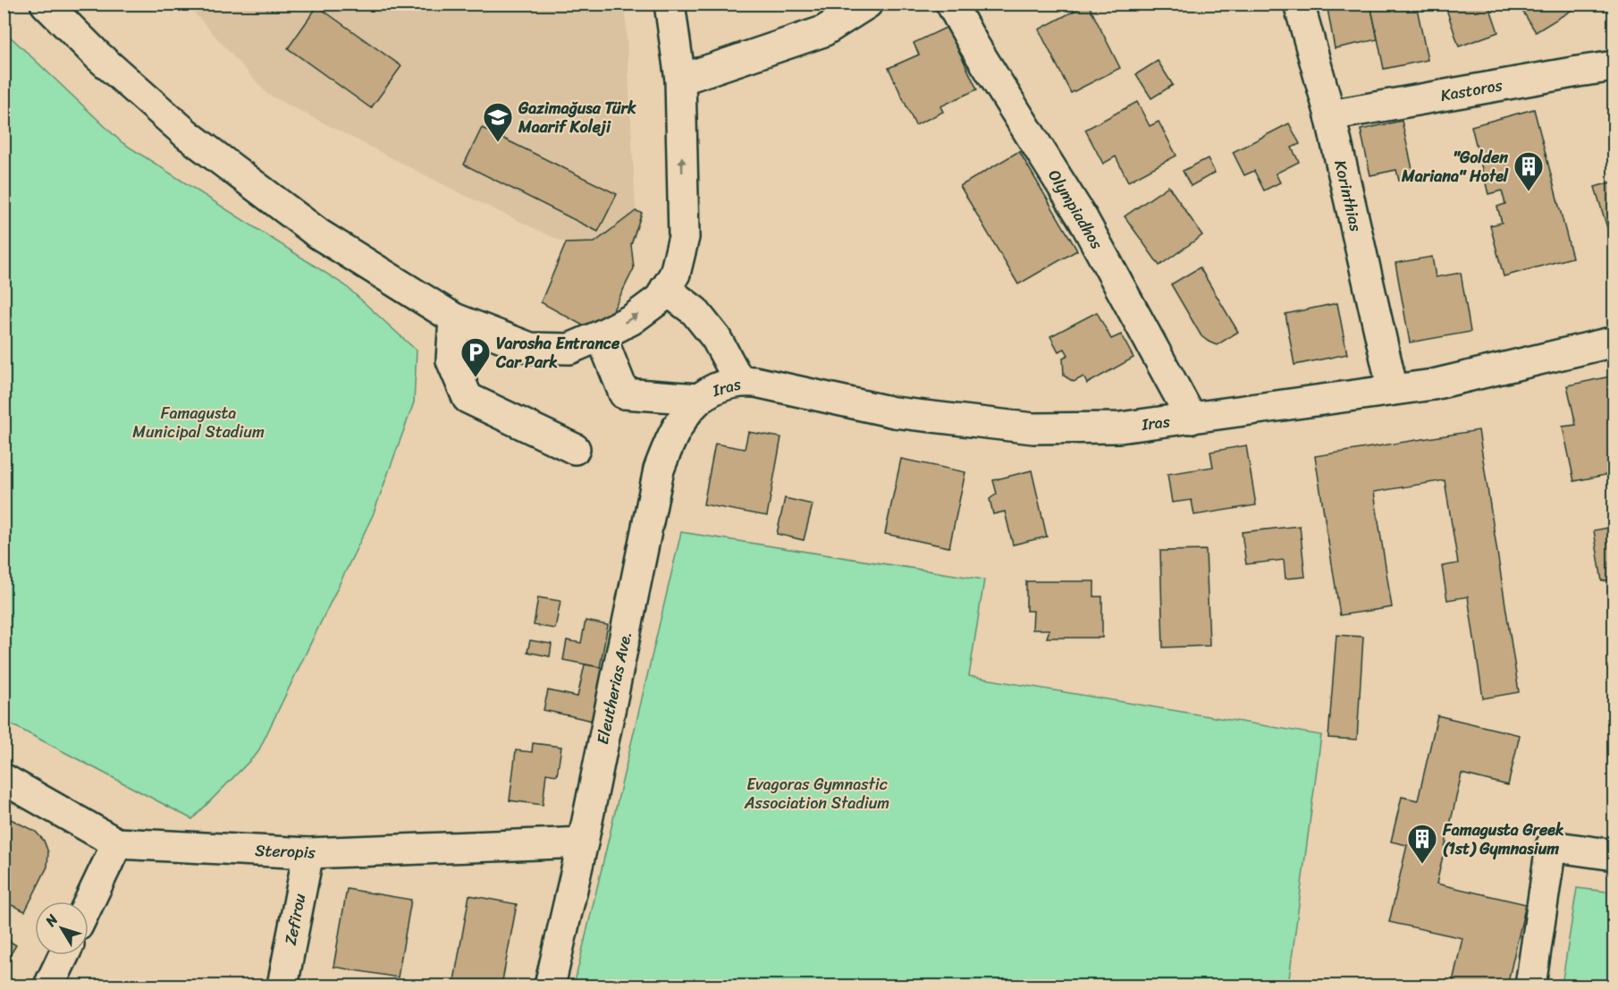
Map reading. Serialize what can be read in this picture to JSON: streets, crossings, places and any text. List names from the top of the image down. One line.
{"streets":{"street":["Kastoros","Korinthias","Olympiadhos","Iras","Eleutherias Ave.","Steropis","Zefirou"]},"crossings":[["Kastoros","Korinthias"],["Korinthias","Iras"],["Olympiadhos","Iras"],["Iras","Eleutherias Ave."],["Eleutherias Ave.","Steropis"],["Steropis","Zefirou"]],"parks":["Famagusta Municipal Stadium","Evagoras Gymnastic Association Stadium"],"places":{"school or university":["Gazimağusa Türk Maarif Koleji"],"building":["\"Golden Mariana\" Hotel","Famagusta Greek (1st) Gymnasium"],"parking":["Varosha Entrance Car Park"]},"north":"top left"}
